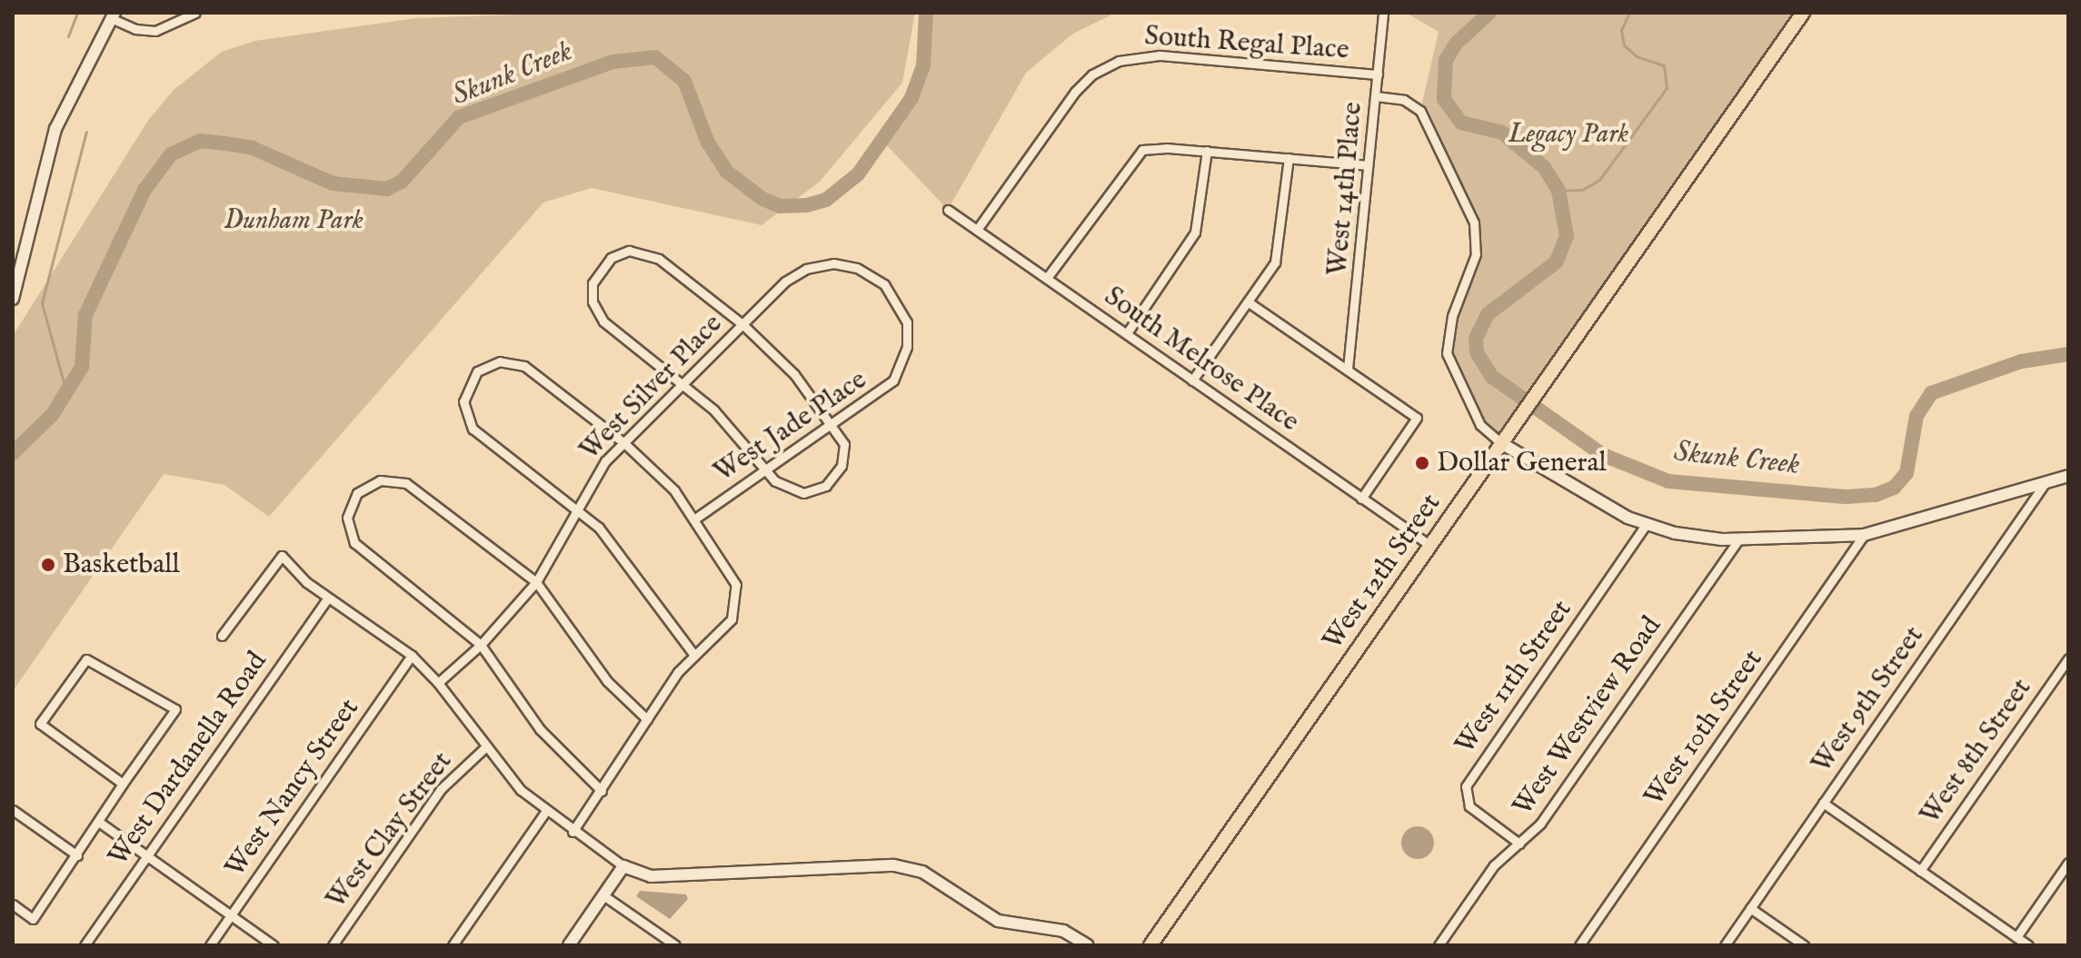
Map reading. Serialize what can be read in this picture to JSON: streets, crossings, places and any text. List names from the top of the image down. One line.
{"streets":{"main road":["West 12th Street"],"street":["South Regal Place","West 14th Place","South Melrose Place","West Silver Place","West Jade Place","West 11th Street","West 9th Street","West Westview Road","West 10th Street","West 8th Street","West Dardanella Road","West Nancy Street","West Clay Street"]},"crossings":[["South Regal Place","West 14th Place"],["South Regal Place","South Melrose Place"],["South Melrose Place","West 12th Street"],["West Silver Place","West Jade Place"],["West 11th Street","West Westview Road"]],"water":["Skunk Creek"],"parks":["Legacy Park","Dunham Park"],"places":["Dollar General","Basketball"]}
